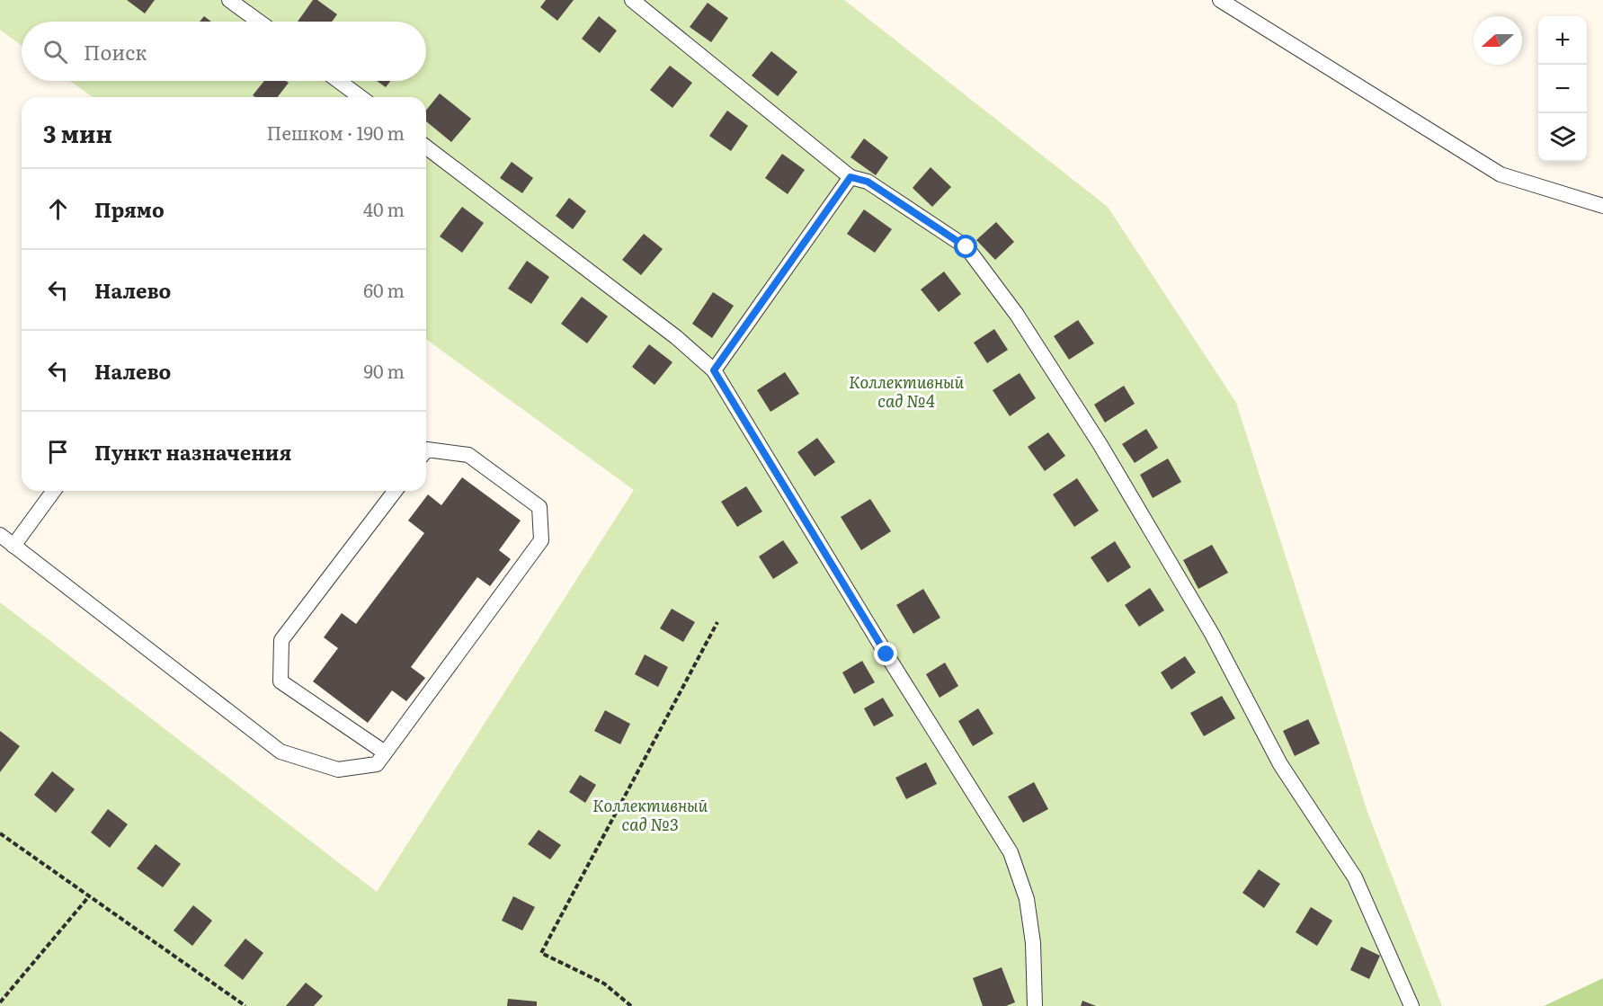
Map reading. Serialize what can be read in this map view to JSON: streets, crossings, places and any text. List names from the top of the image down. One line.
{"parks":["Коллективный сад №4","Коллективный сад №3"],"north":"left","page":{"map_buttons":["+","−"],"search":"Поиск","heading":["3 мин","Пешком · 190 m"],"list":[["Прямо","40 m"],["Налево","60 m"],["Налево","90 m"],"Пункт назначения"]}}
